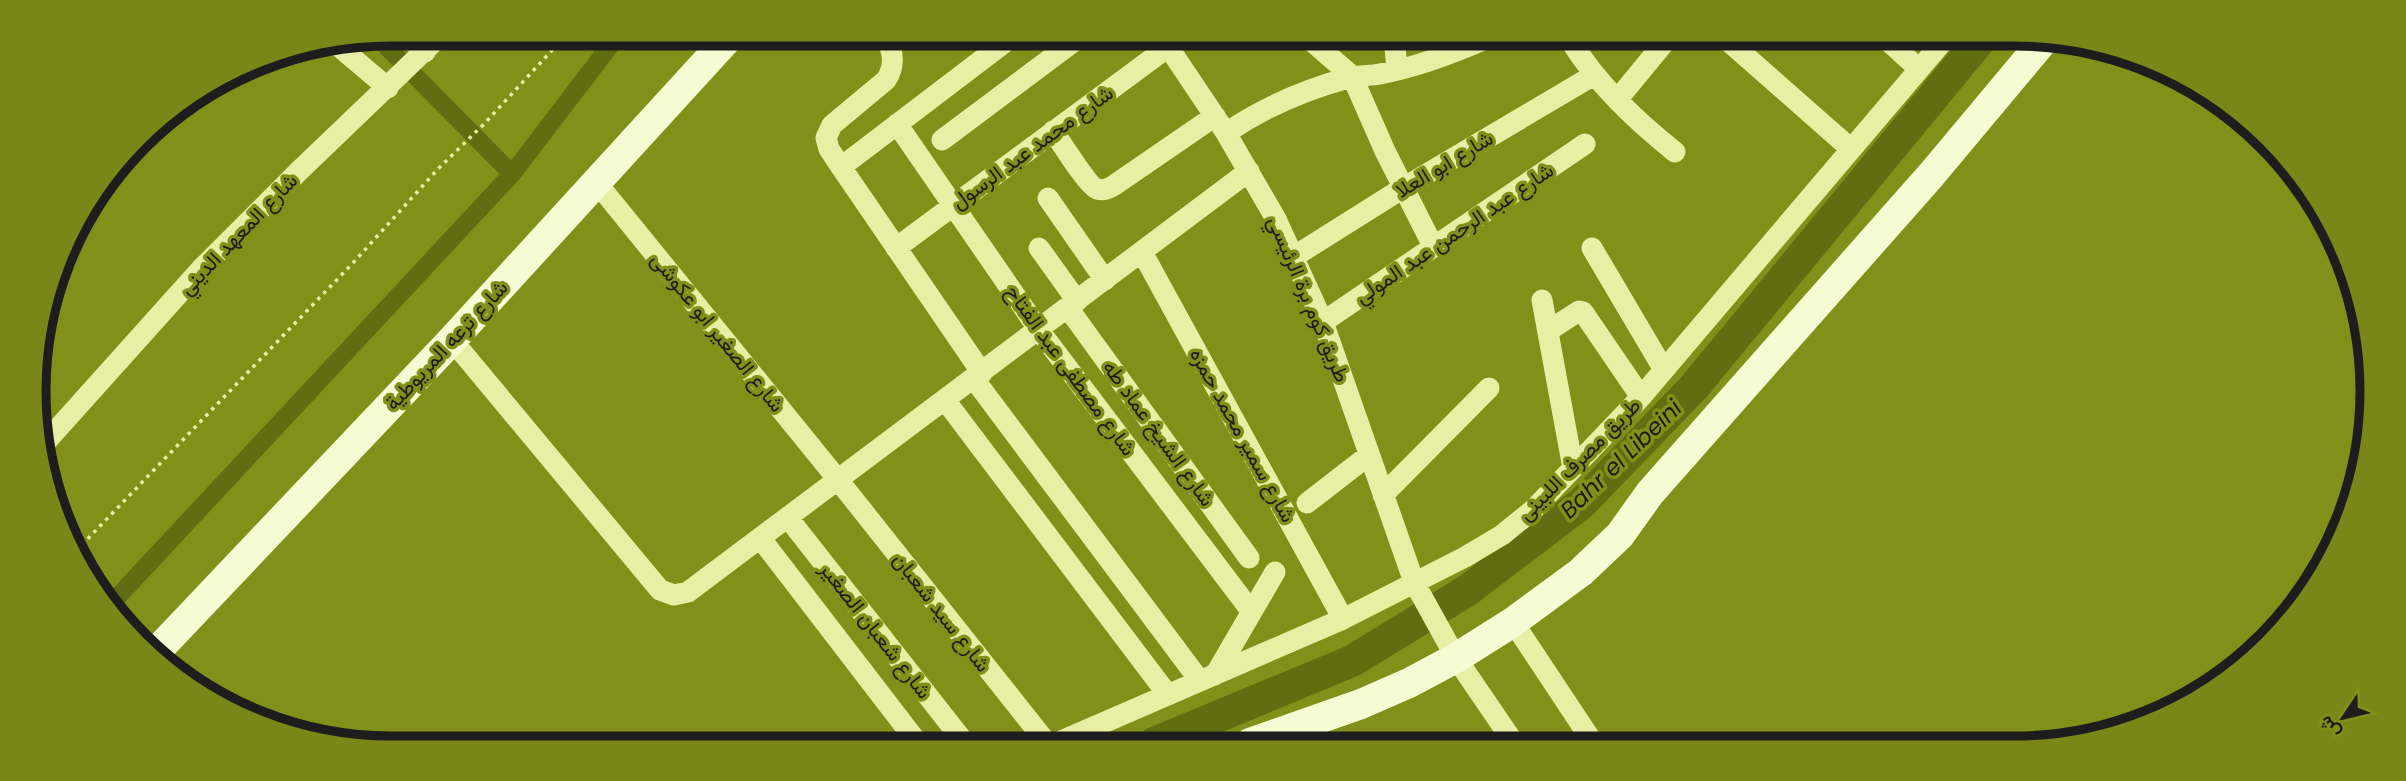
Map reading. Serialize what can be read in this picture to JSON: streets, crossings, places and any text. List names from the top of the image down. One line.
{"streets":{"street":["شارع محمد عبد الرسول","شارع ابو العلا","شارع عبد الرحمن عبد المولي","شارع المعهد الديني","طريق كوم برة الرئيسي","شارع الصغير ابو عكوشى","شارع ترعه المريوطية","شارع مصطفى عبد الفتاح","شارع الشيخ عماد طه","شارع سمير محمد حمزه","طريق مصرف اللبينى","شارع سيد شعبان","شارع شعبان الصغير"]},"crossings":[["شارع محمد عبد الرسول","شارع مصطفى عبد الفتاح"],["شارع ابو العلا","طريق كوم برة الرئيسي"],["شارع عبد الرحمن عبد المولي","طريق كوم برة الرئيسي"],["طريق كوم برة الرئيسي","طريق مصرف اللبينى"],["شارع الصغير ابو عكوشى","شارع ترعه المريوطية"],["شارع الصغير ابو عكوشى","شارع سيد شعبان"],["شارع سمير محمد حمزه","طريق مصرف اللبينى"]],"water":["Bahr el Libeini"],"north":"bottom left"}
